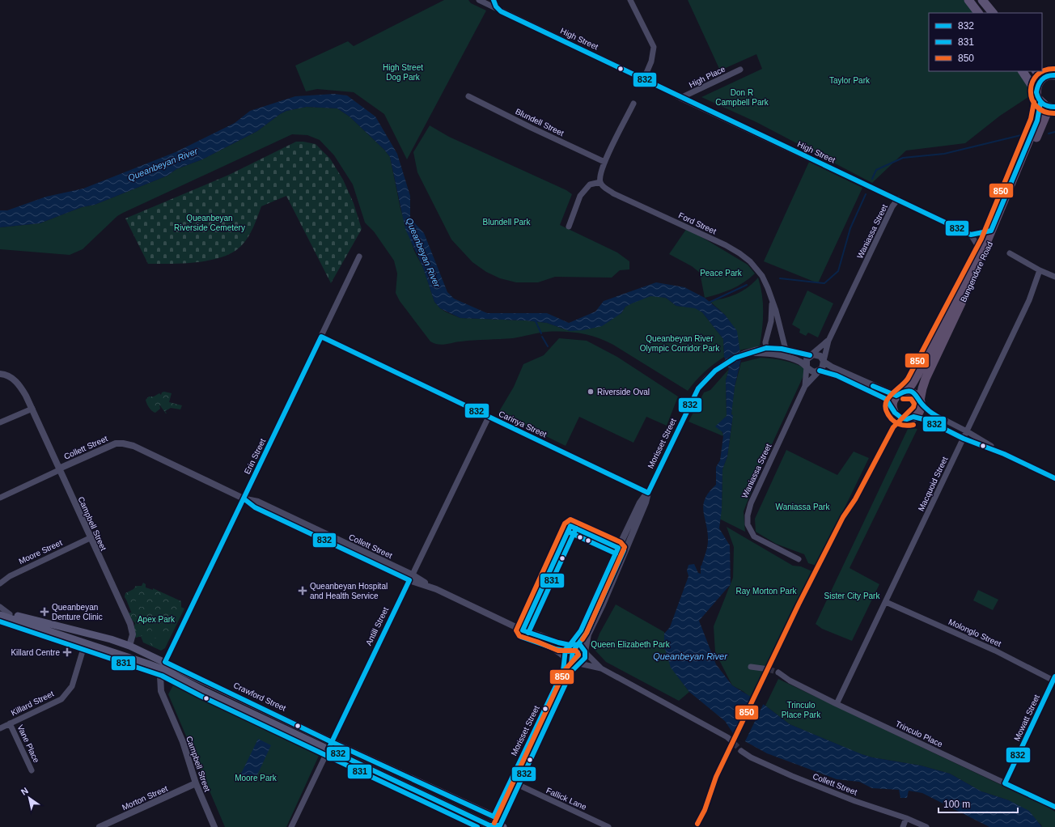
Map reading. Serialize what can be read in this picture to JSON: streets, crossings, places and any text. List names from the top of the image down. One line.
{"streets":{"highway":["Bungendore Road"],"main road":["Morisset Street","Crawford Street","Killard Street"],"street":["High Street","High Place","Blundell Street","Ford Street","Waniassa Street","Carinya Street","Collett Street","Erin Street","Macquoid Street","Campbell Street","Moore Street","Antill Street","Molonglo Street","Mowatt Street","Trinculo Place","Vane Place","Morton Street","Fallick Lane"]},"crossings":[["High Street","High Place"],["High Street","Waniassa Street"],["Ford Street","Morisset Street"],["Carinya Street","Morisset Street"],["Carinya Street","Erin Street"],["Carinya Street","Antill Street"],["Morisset Street","Collett Street"],["Morisset Street","Crawford Street"],["Morisset Street","Fallick Lane"],["Collett Street","Erin Street"],["Collett Street","Campbell Street"],["Collett Street","Antill Street"],["Erin Street","Campbell Street"],["Erin Street","Crawford Street"],["Macquoid Street","Molonglo Street"],["Macquoid Street","Trinculo Place"],["Campbell Street","Moore Street"],["Campbell Street","Crawford Street"],["Campbell Street","Morton Street"],["Antill Street","Crawford Street"],["Molonglo Street","Mowatt Street"],["Crawford Street","Killard Street"],["Killard Street","Vane Place"],["Mowatt Street","Trinculo Place"]],"water":["Queanbeyan River"],"parks":["High Street Dog Park","Taylor Park","Don R Campbell Park","Queanbeyan Riverside Cemetery","Blundell Park","Peace Park","Queanbeyan River Olympic Corridor Park","Waniassa Park","Ray Morton Park","Sister City Park","Apex Park","Queen Elizabeth Park","Trinculo Place Park","Moore Park"],"places":{"other":["Riverside Oval"],"health":["Queanbeyan Hospital and Health Service","Queanbeyan Denture Clinic","Killard Centre"]},"lines":["transit line 832","transit line 850","transit line 831"],"legend":["832","831","850"],"scale_bar":"100 m","north":"top left"}
